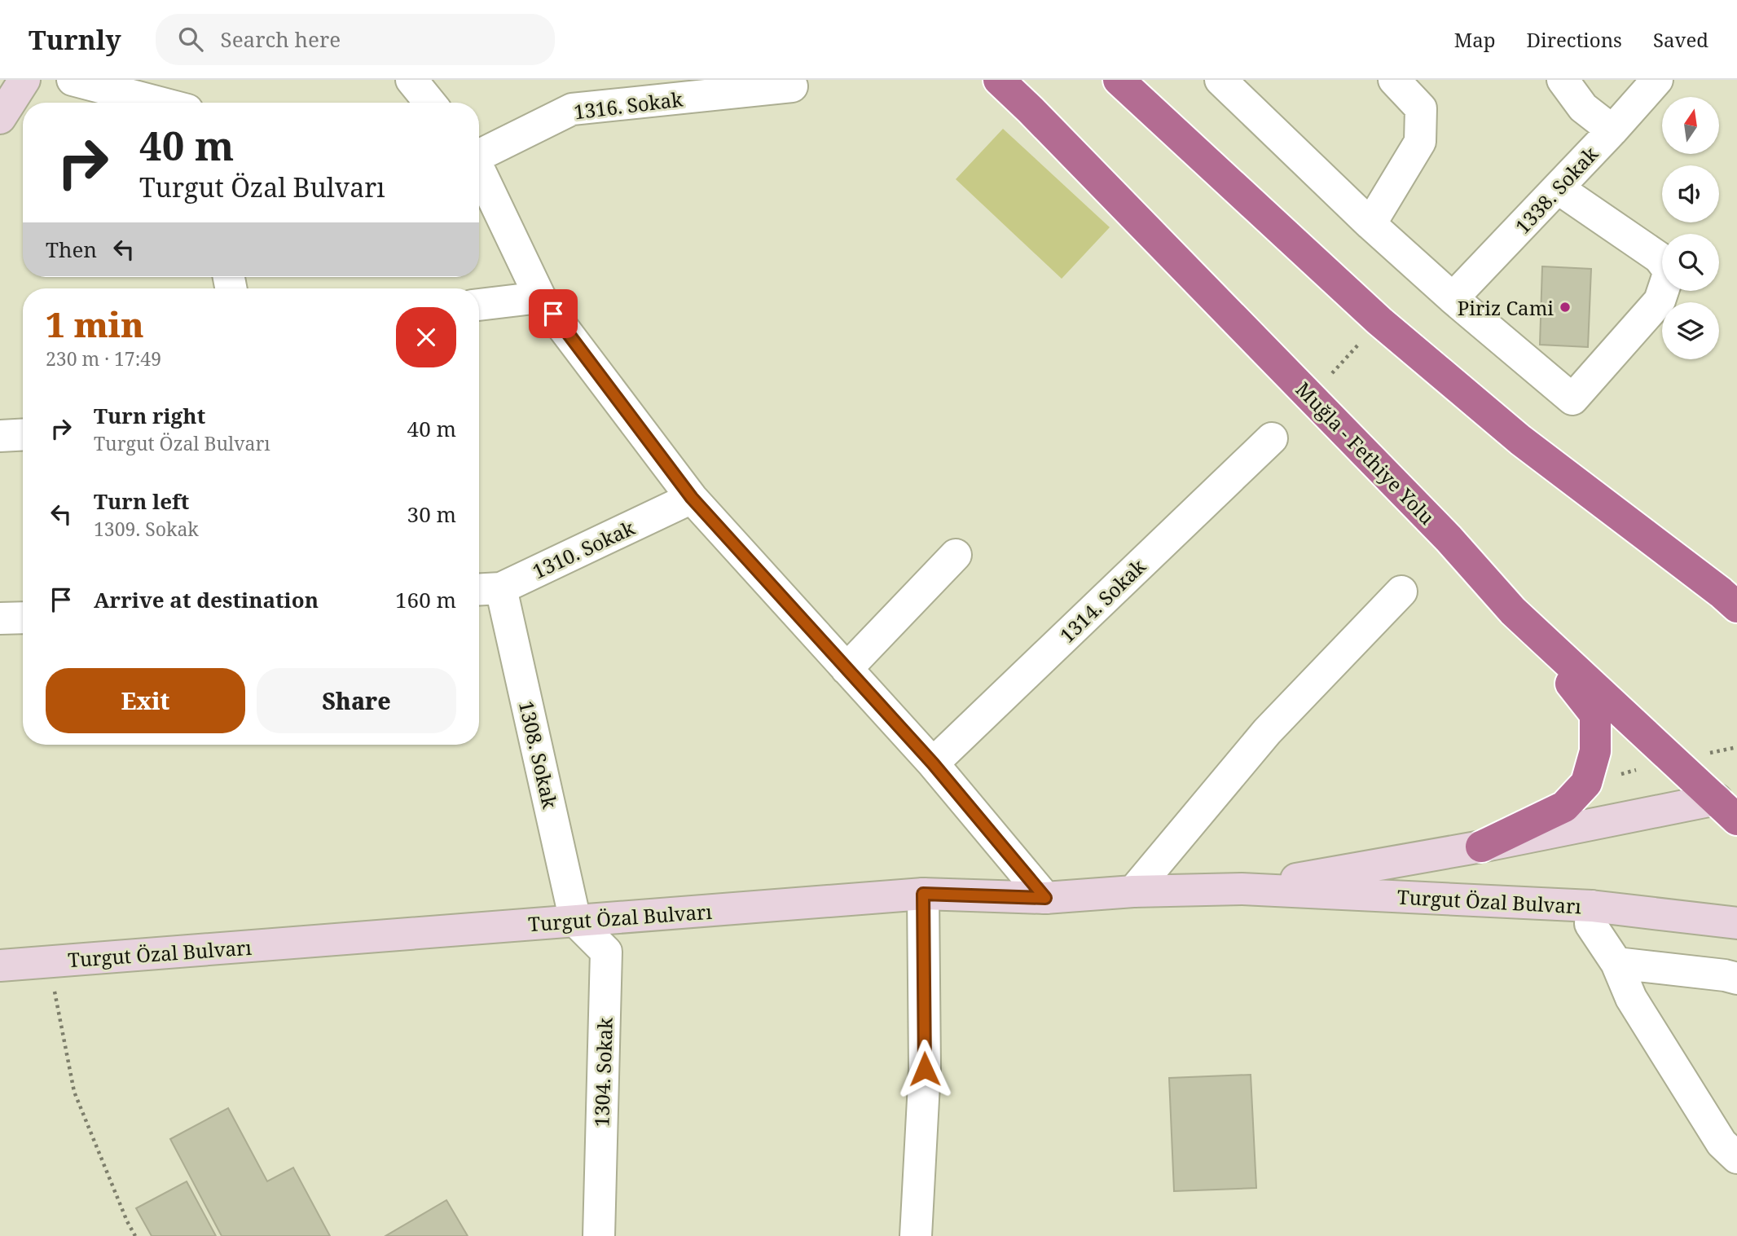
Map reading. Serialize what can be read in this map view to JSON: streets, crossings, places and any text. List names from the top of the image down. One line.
{"streets":{"highway":["Muğla - Fethiye Yolu"],"main road":["Turgut Özal Bulvarı"],"street":["1316. Sokak","1338. Sokak","1310. Sokak","1314. Sokak","1308. Sokak","1304. Sokak"]},"crossings":[["Muğla - Fethiye Yolu","Turgut Özal Bulvarı"],["1310. Sokak","1308. Sokak"],["1308. Sokak","Turgut Özal Bulvarı"],["1308. Sokak","1304. Sokak"],["Turgut Özal Bulvarı","1304. Sokak"]],"places":["Piriz Cami"],"north":"top","page":{"header":"Turnly","search":"Search here","nav":["Map","Directions","Saved"],"turn":["40 m","Turgut Özal Bulvarı"],"then":"Then","heading":["1 min","230 m · 17:49"],"list":[{"name":"Turn right","note":"Turgut Özal Bulvarı","value":"40 m"},{"name":"Turn left","note":"1309. Sokak","value":"30 m"},{"name":"Arrive at destination","value":"160 m"}],"buttons":["Exit","Share"]}}
